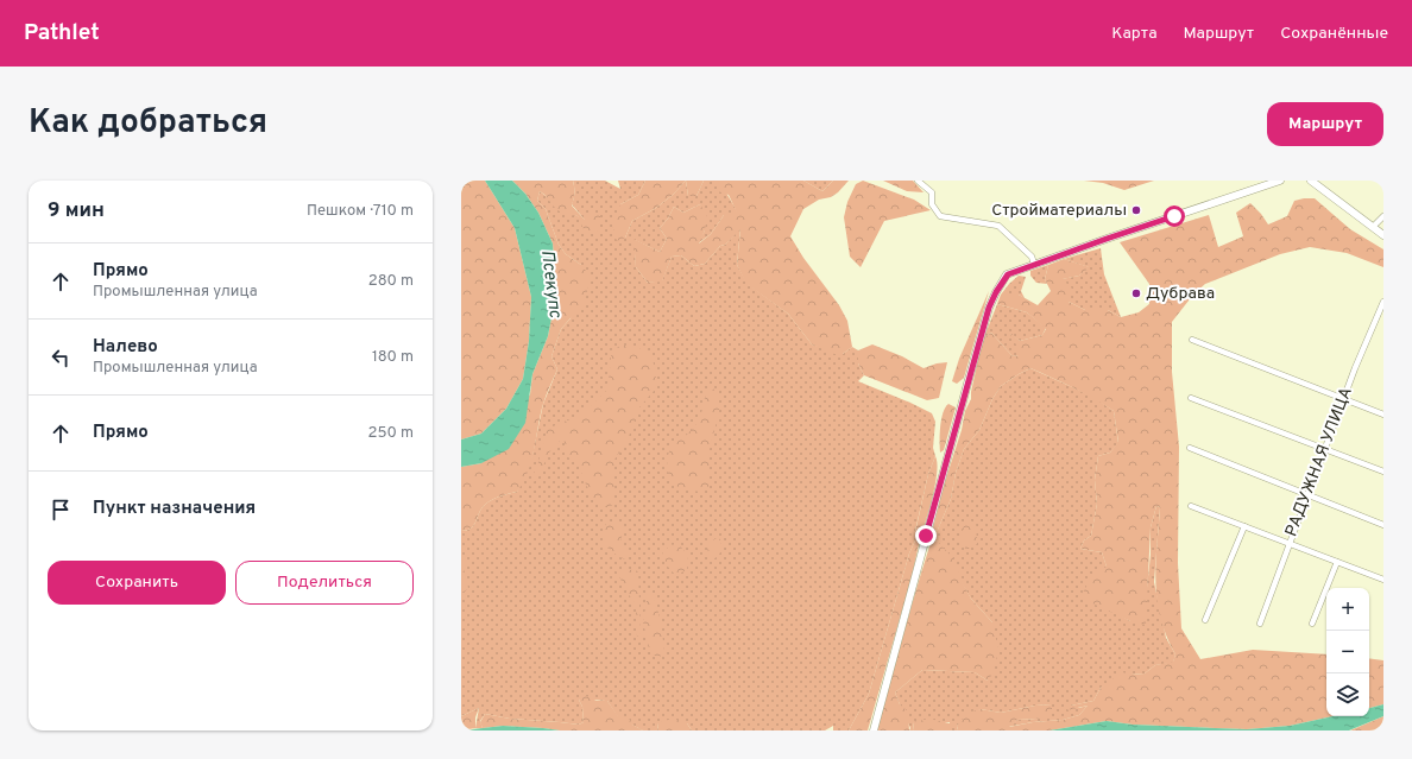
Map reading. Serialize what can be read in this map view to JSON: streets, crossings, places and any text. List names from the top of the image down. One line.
{"streets":{"street":["РАДУЖНАЯ УЛИЦА"]},"water":["Псекупс"],"places":["Стройматериалы","Дубрава"],"page":{"header":"Pathlet","nav":["Карта","Маршрут","Сохранённые"],"title":"Как добраться","buttons":["Маршрут",["Сохранить","Поделиться"]],"heading":["9 мин","Пешком · 710 m"],"list":[["Прямо","Промышленная улица","280 m"],["Налево","Промышленная улица","180 m"],["Прямо","250 m"],"Пункт назначения"],"map_buttons":["+","−"]}}
